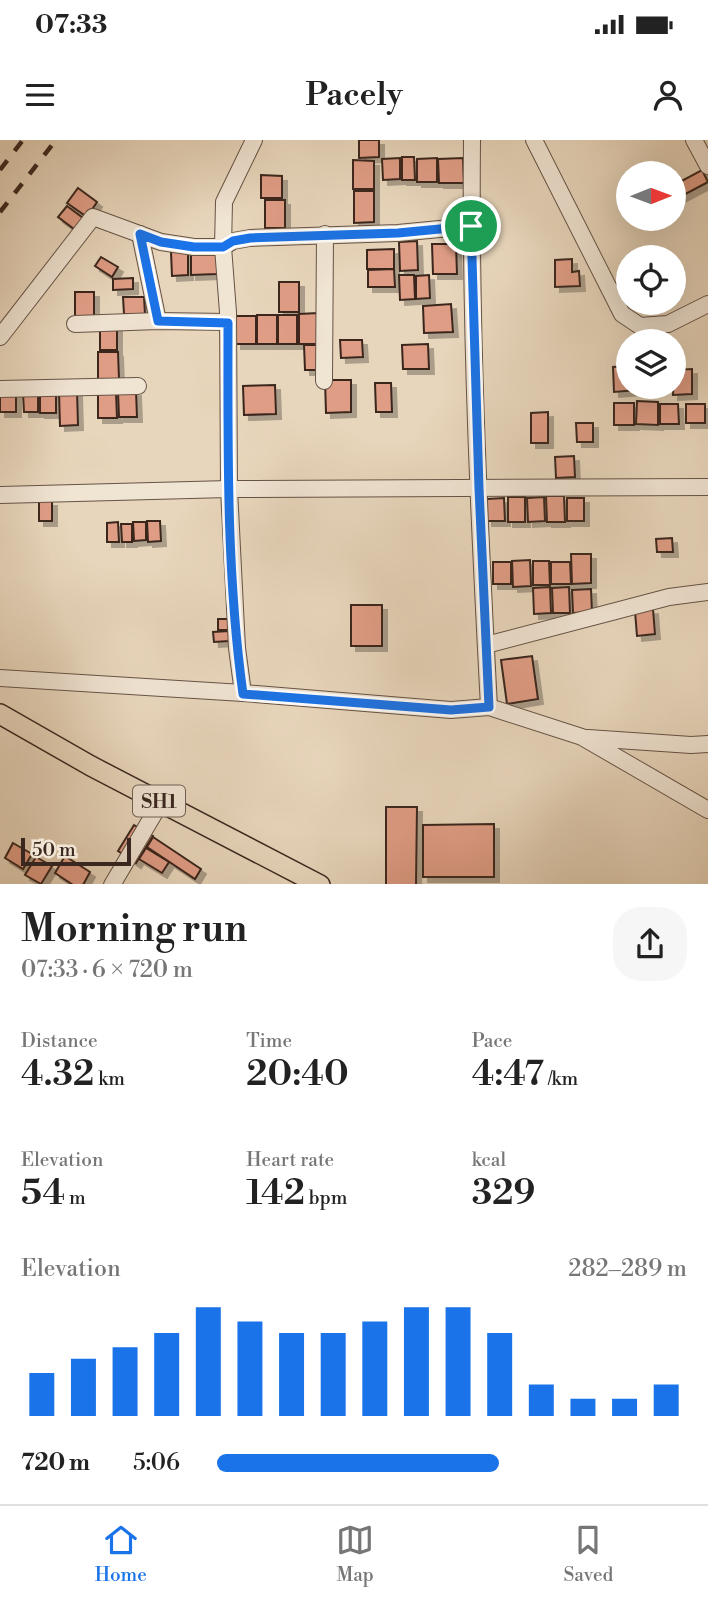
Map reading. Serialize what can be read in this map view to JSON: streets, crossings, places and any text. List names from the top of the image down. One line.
{"streets":{"main road":["SH1"]},"scale_bar":"50 m","north":"right","page":{"status":"07:33","header":"Pacely","scale":"50 m","heading":["Morning run","07:33 · 6 × 720 m"],"stats":[["Distance","4.32 km"],["Time","20:40"],["Pace","4:47 /km"],["Elevation","54 m"],["Heart rate","142 bpm"],["kcal","329"]],"chart":["Elevation","282–289 m"],"list":[{"name":"720 m","note":"5:06"}],"tabs":["Home","Map","Saved"]}}
